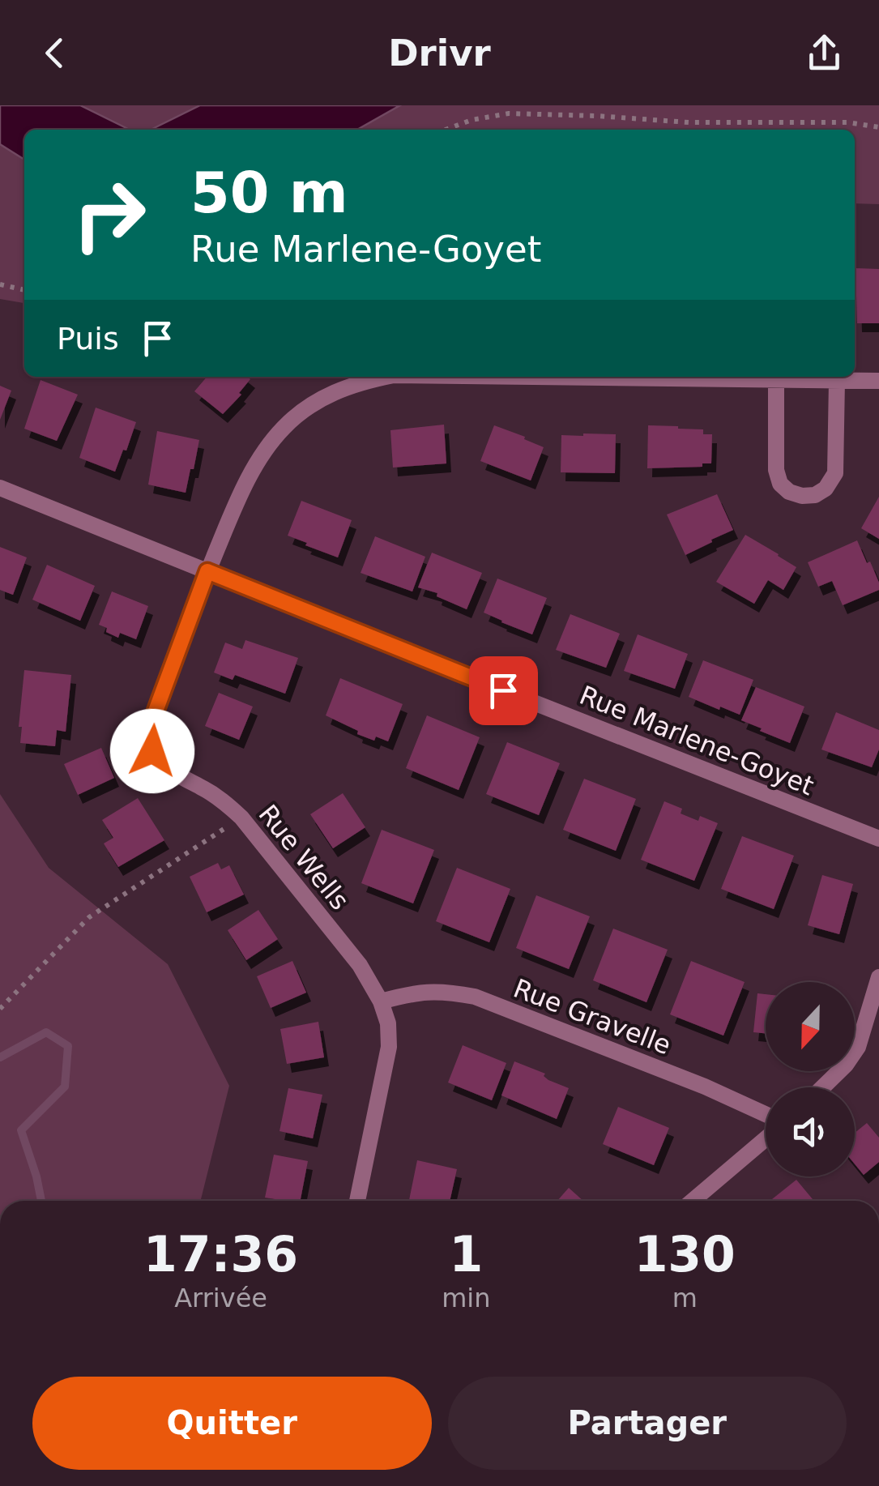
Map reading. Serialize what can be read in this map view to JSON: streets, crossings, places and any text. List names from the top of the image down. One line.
{"streets":{"street":["Rue Marlene-Goyet","Rue Wells","Rue Gravelle"]},"crossings":[["Rue Marlene-Goyet","Rue Wells"],["Rue Wells","Rue Gravelle"]],"north":"bottom","page":{"header":"Drivr","turn":["50 m","Rue Marlene-Goyet"],"then":"Puis","eta":["17:36","Arrivée","1","min","130","m"],"buttons":["Quitter","Partager"]}}
